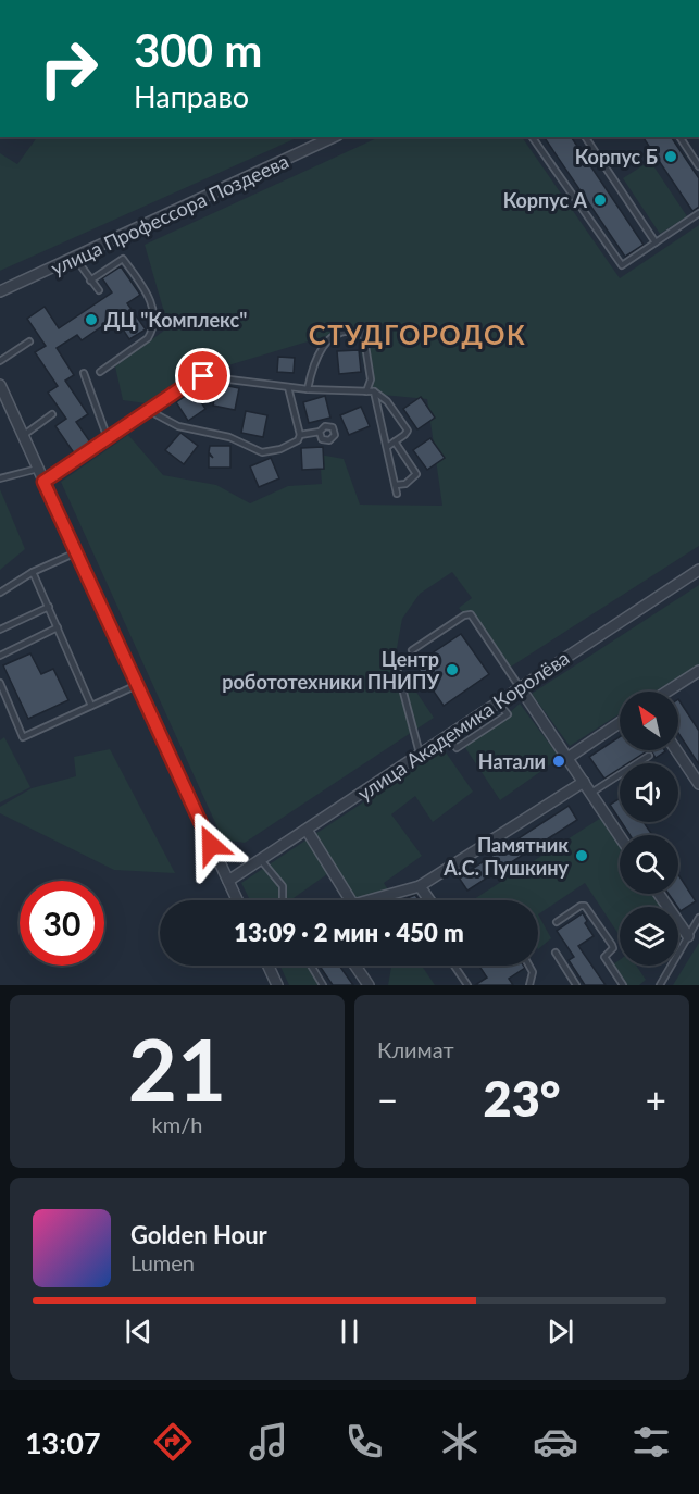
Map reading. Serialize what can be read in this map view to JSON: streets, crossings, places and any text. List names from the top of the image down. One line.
{"streets":{"street":["улица Профессора Поздеева","улица Академика Королёва"]},"districts":["СТУДГОРОДОК"],"places":["Корпус Б","Корпус А","ДЦ \"Комплекс\"","Центр робототехники ПНИПУ","Натали","Памятник А.С. Пушкину"],"north":"top left","page":{"turn":["300 m","Направо"],"limit":"30","trip":"13:09 · 2 мин · 450 m","tile":[["21","km/h"],"Климат"],"heat":["−","23°","+"],"song":["Golden Hour","Lumen"],"tabs":"13:07"}}
